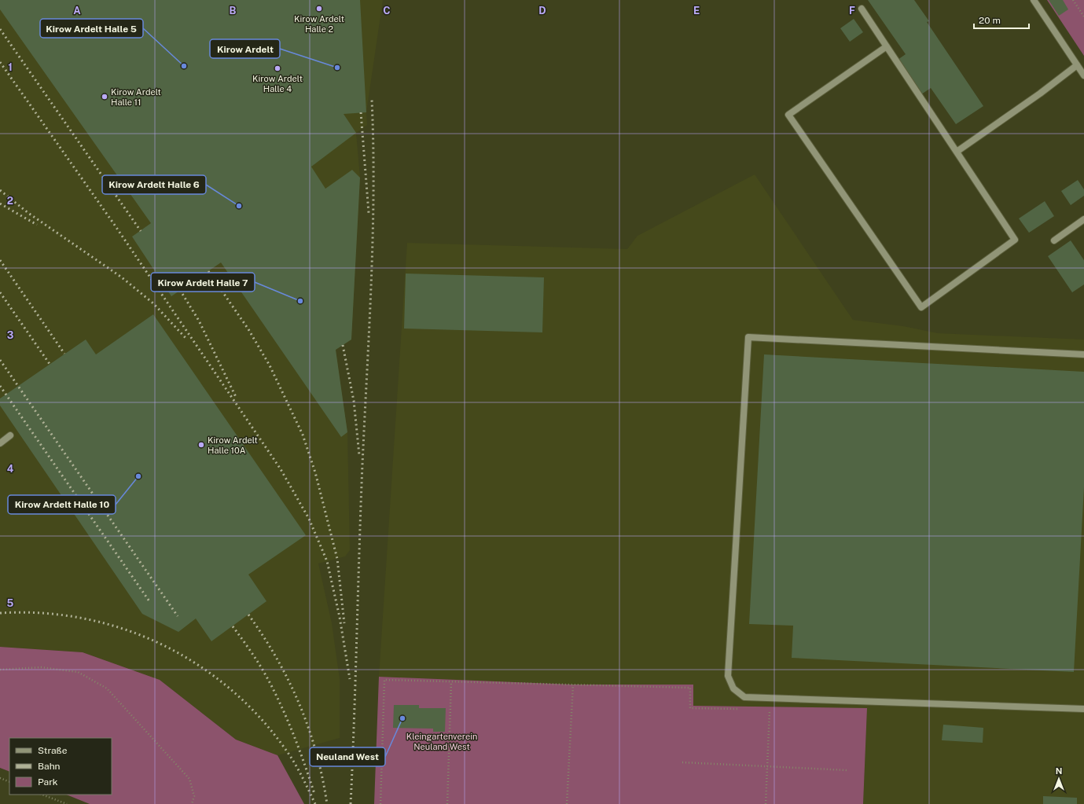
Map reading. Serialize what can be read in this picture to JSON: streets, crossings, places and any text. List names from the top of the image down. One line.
{"parks":["Kleingartenverein Neuland West"],"places":["Kirow Ardelt Halle 2","Kirow Ardelt Halle 5","Kirow Ardelt","Kirow Ardelt Halle 4","Kirow Ardelt Halle 11","Kirow Ardelt Halle 6","Kirow Ardelt Halle 7","Kirow Ardelt Halle 10A","Kirow Ardelt Halle 10","Neuland West"],"legend":["Straße","Bahn","Park"],"scale_bar":"20 m","north":"top","grid":{"columns":["A","B","C","D","E","F"],"rows":["1","2","3","4","5"]}}
